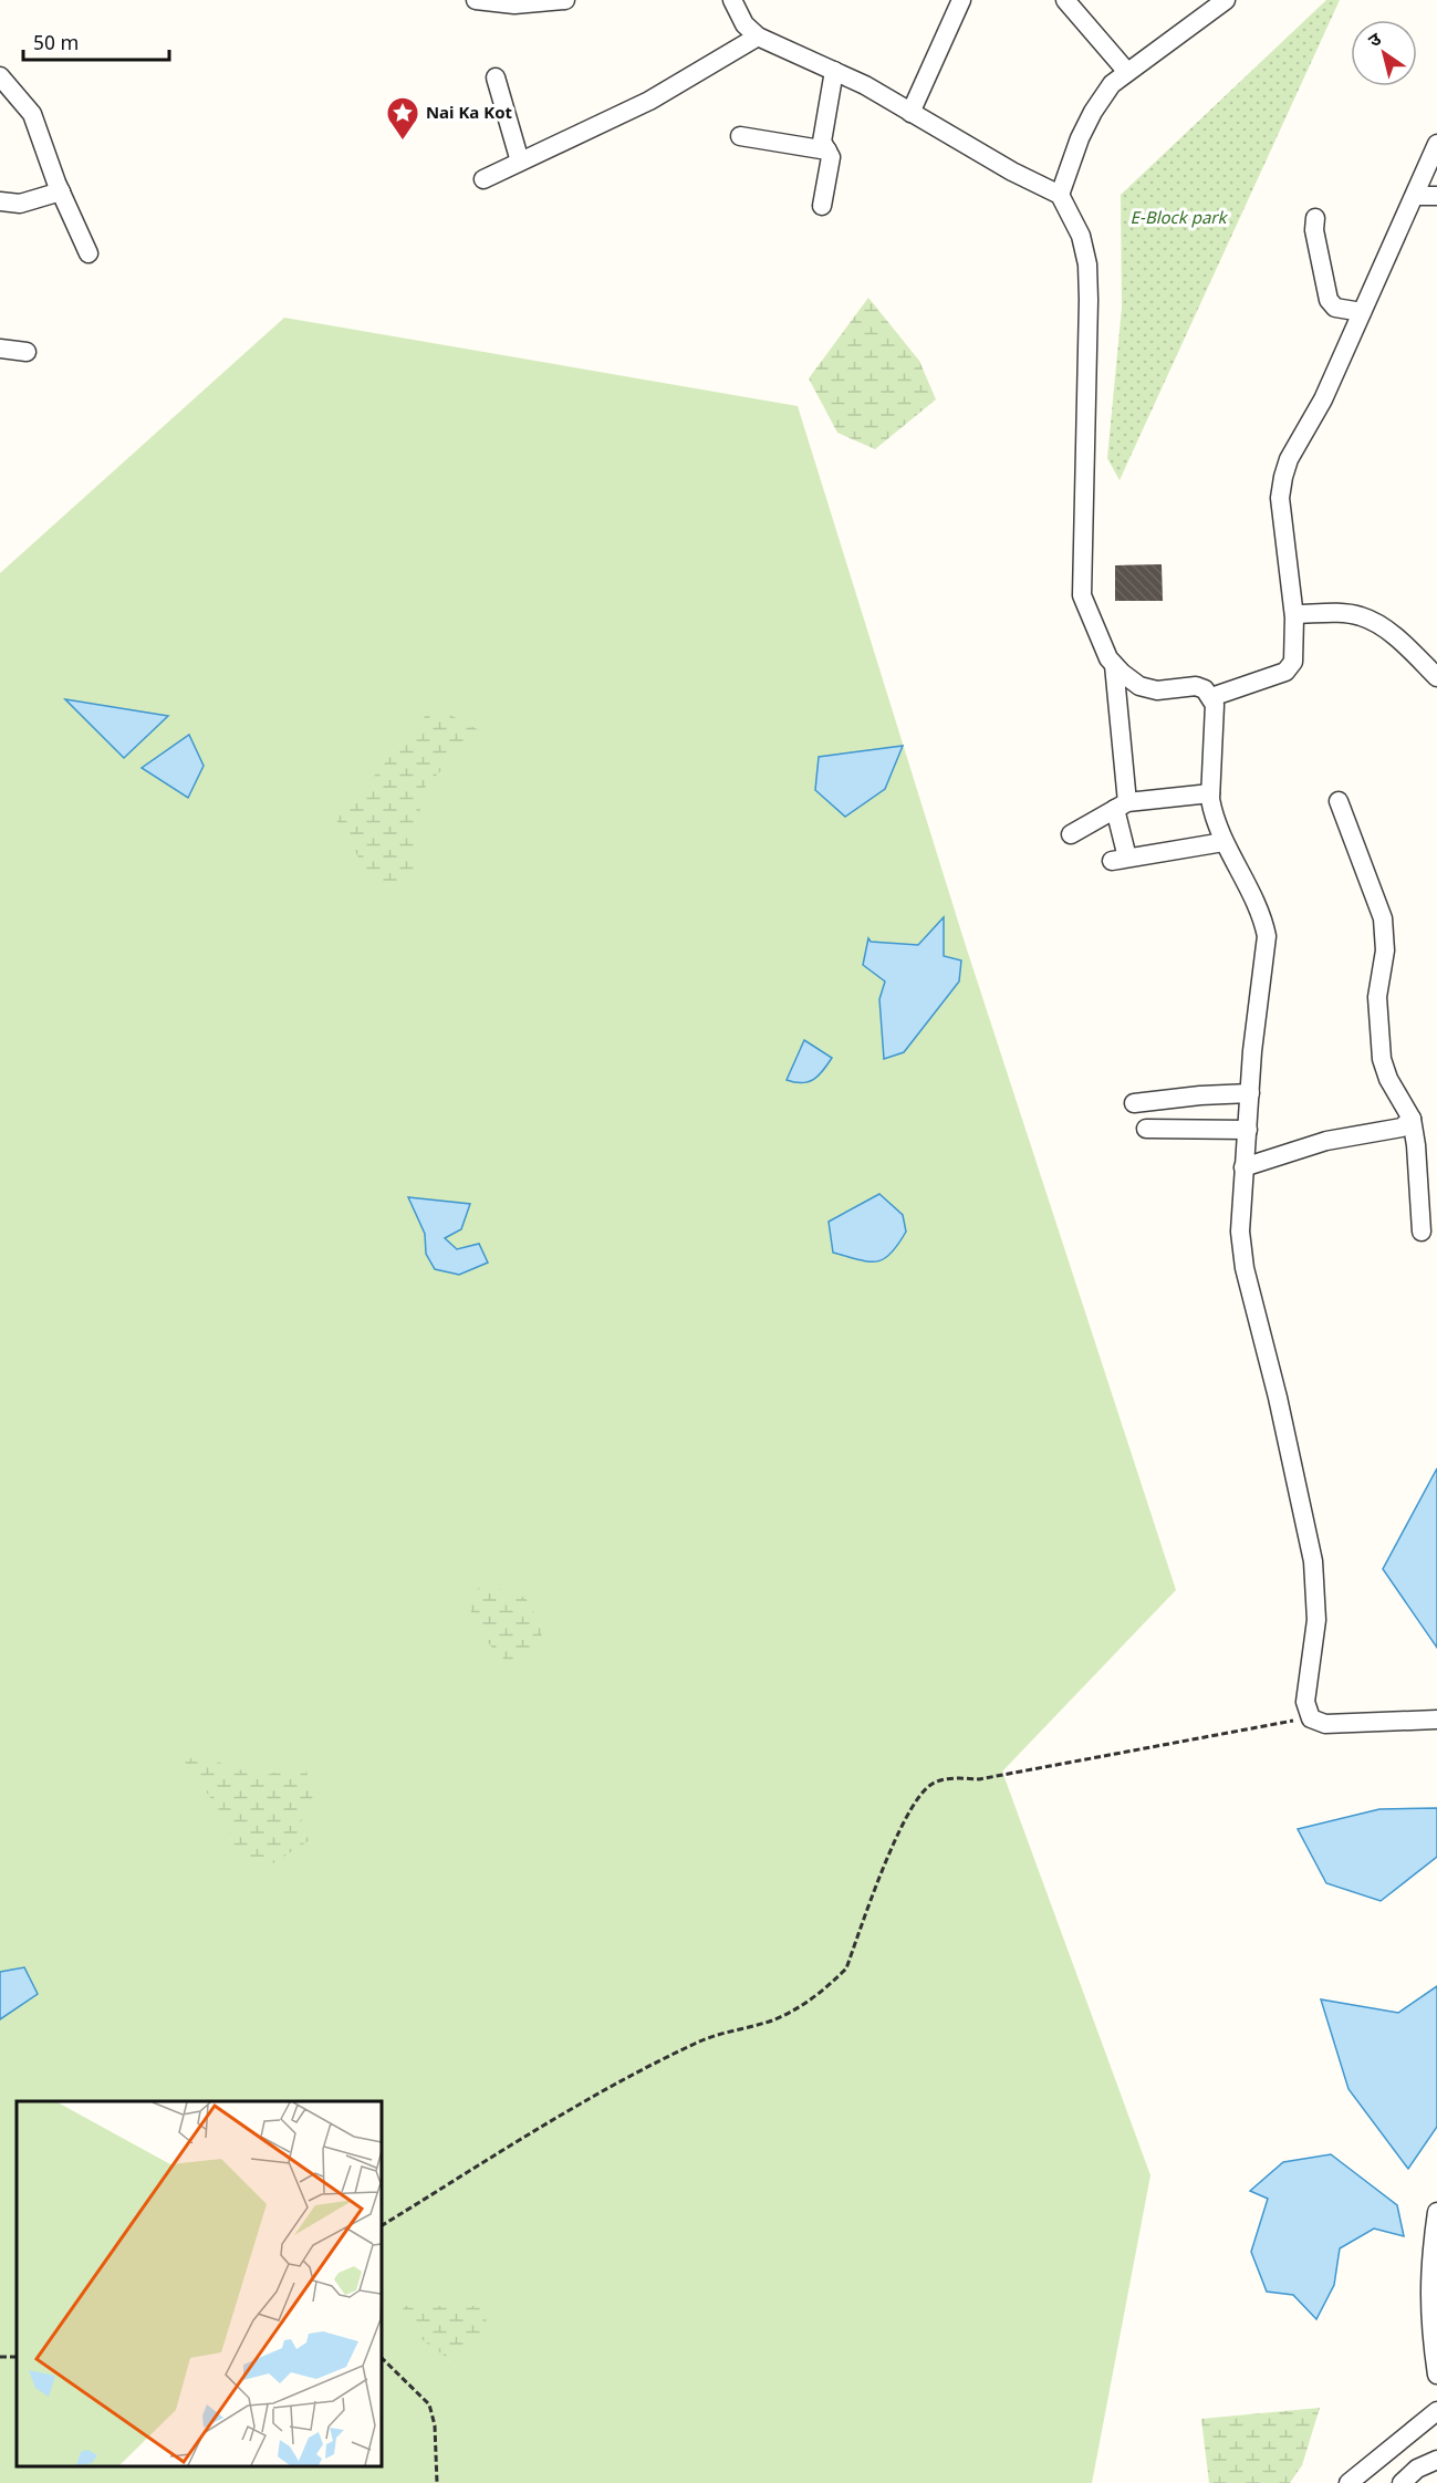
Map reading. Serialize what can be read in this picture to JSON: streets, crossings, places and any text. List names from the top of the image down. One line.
{"parks":["E-Block park"],"places":{"place":["Nai Ka Kot"]},"scale_bar":"50 m","north":"top left"}
